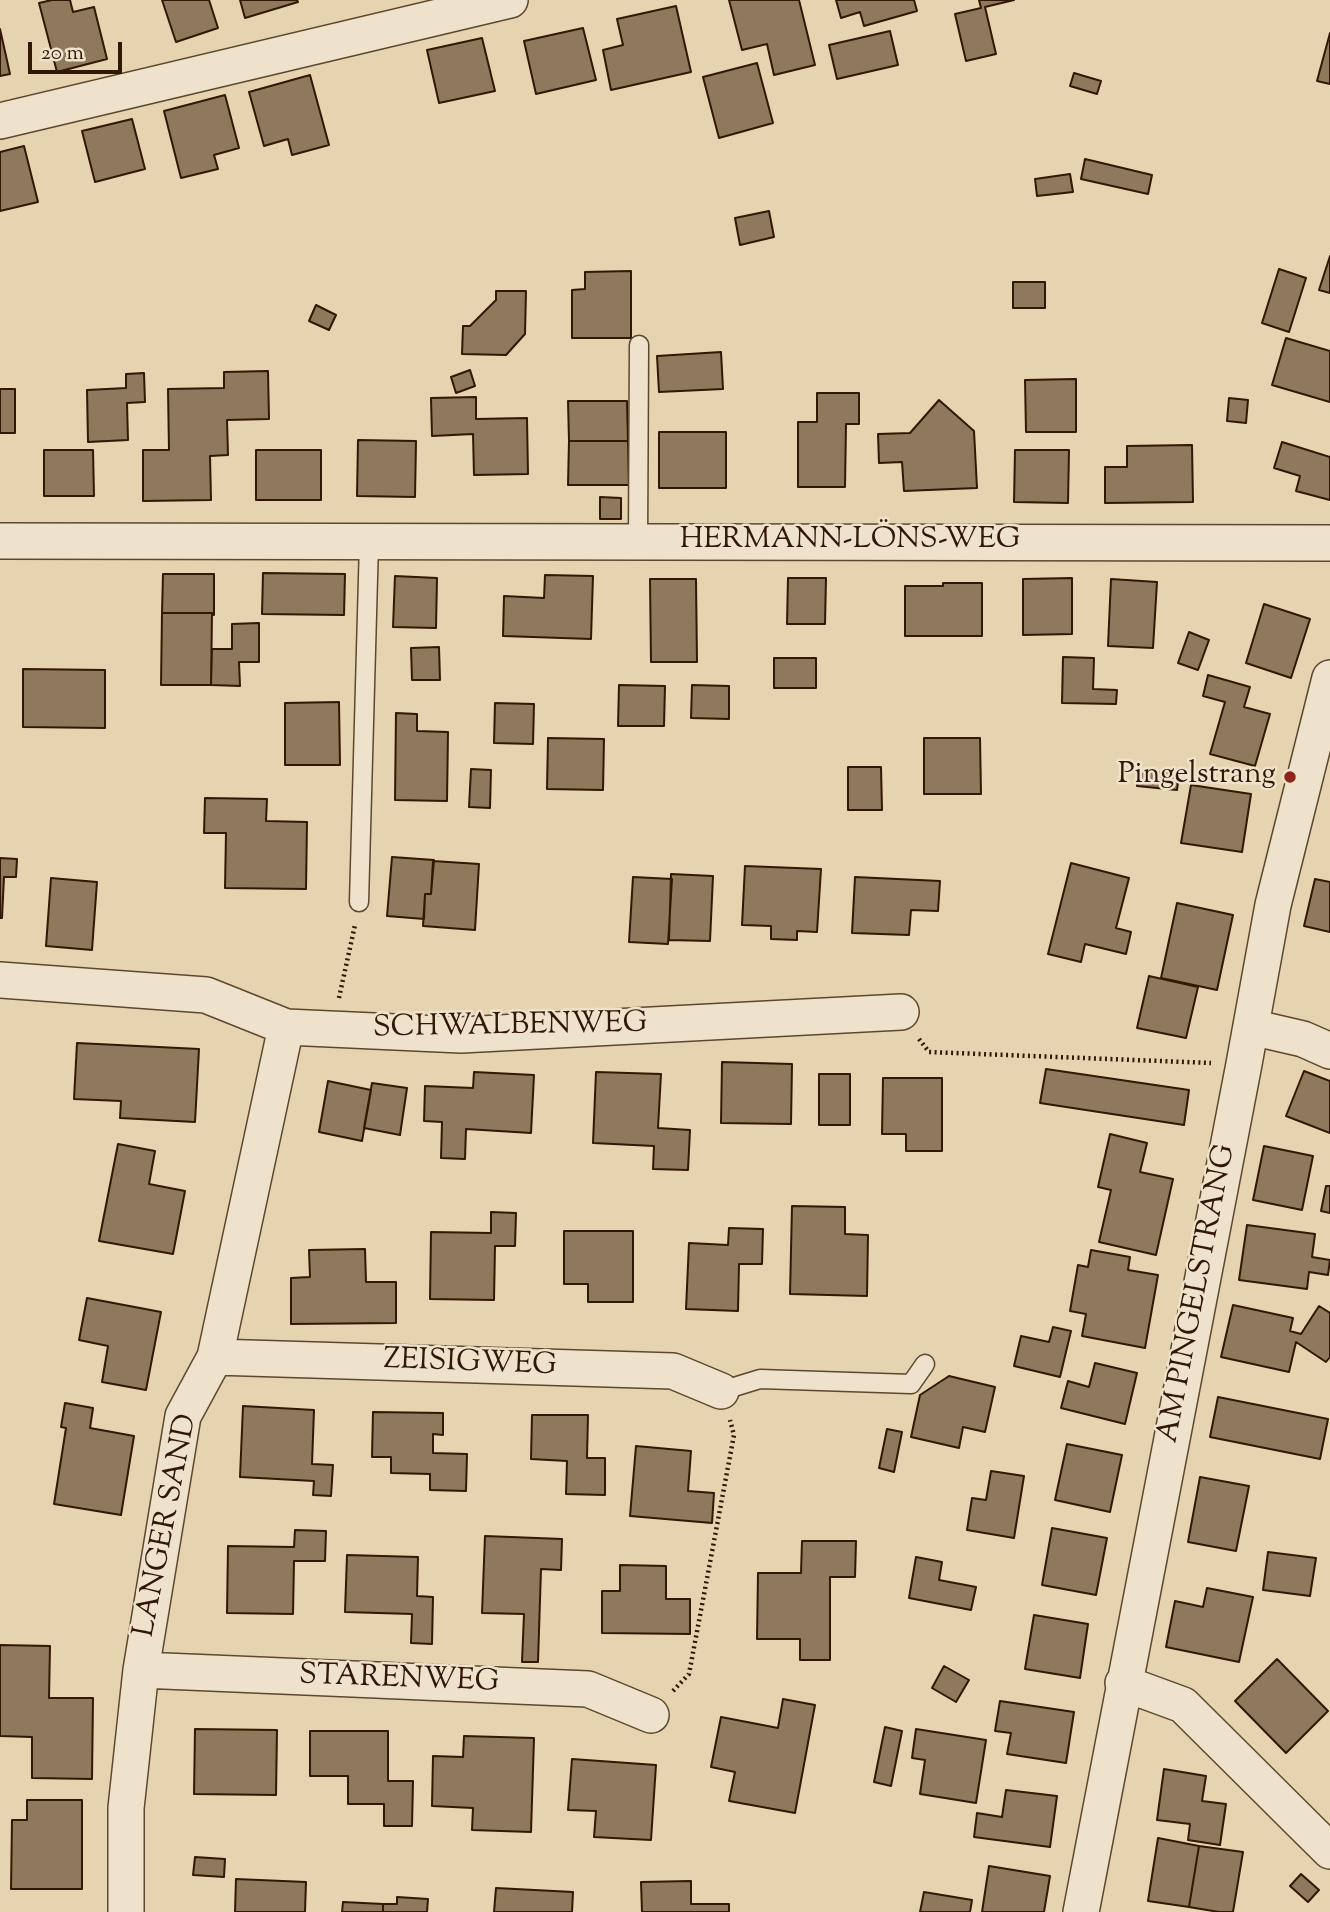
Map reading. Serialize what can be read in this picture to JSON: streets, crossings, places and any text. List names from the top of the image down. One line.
{"streets":{"street":["HERMANN-LÖNS-WEG","SCHWALBENWEG","AM PINGELSTRANG","ZEISIGWEG","LANGER SAND","STARENWEG"]},"crossings":[["SCHWALBENWEG","LANGER SAND"],["ZEISIGWEG","LANGER SAND"],["LANGER SAND","STARENWEG"]],"places":["Pingelstrang"],"scale_bar":"20 m"}
